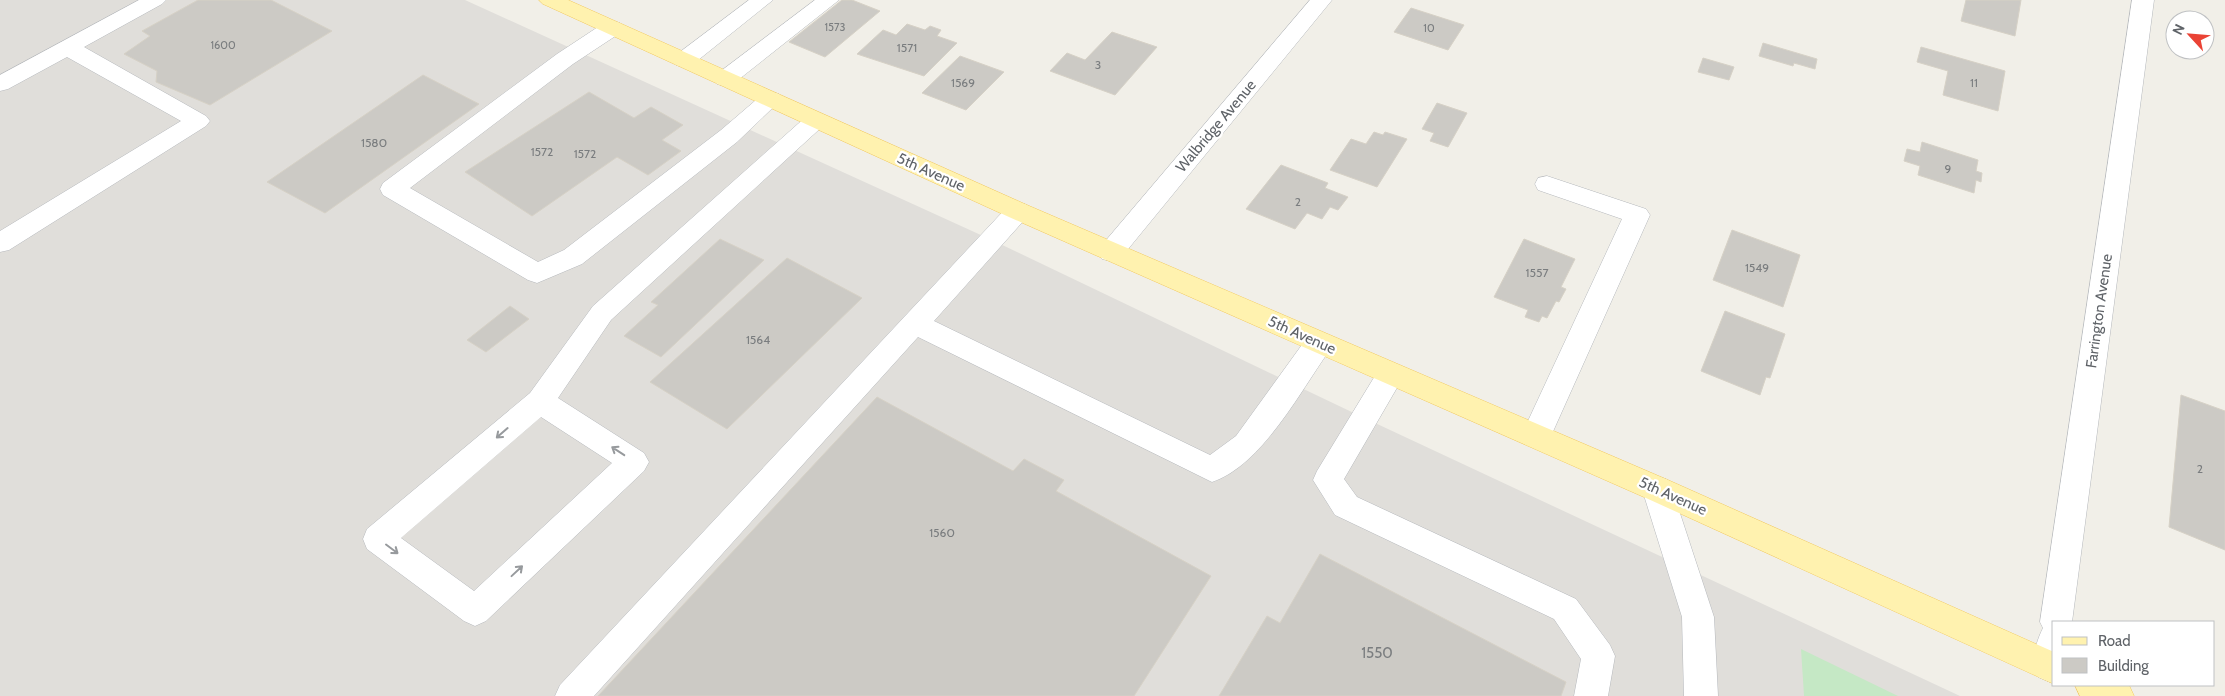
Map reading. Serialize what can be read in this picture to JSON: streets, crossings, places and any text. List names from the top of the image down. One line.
{"streets":{"main road":["5th Avenue"],"street":["Walbridge Avenue","Farrington Avenue"]},"crossings":[["Walbridge Avenue","5th Avenue"]],"house_numbers":["1573","10","1600","1571","3","1569","11","1580","1572","1572","9","2","1549","1557","1564","2","1560","1550"],"legend":["Road","Building"],"north":"top left"}
